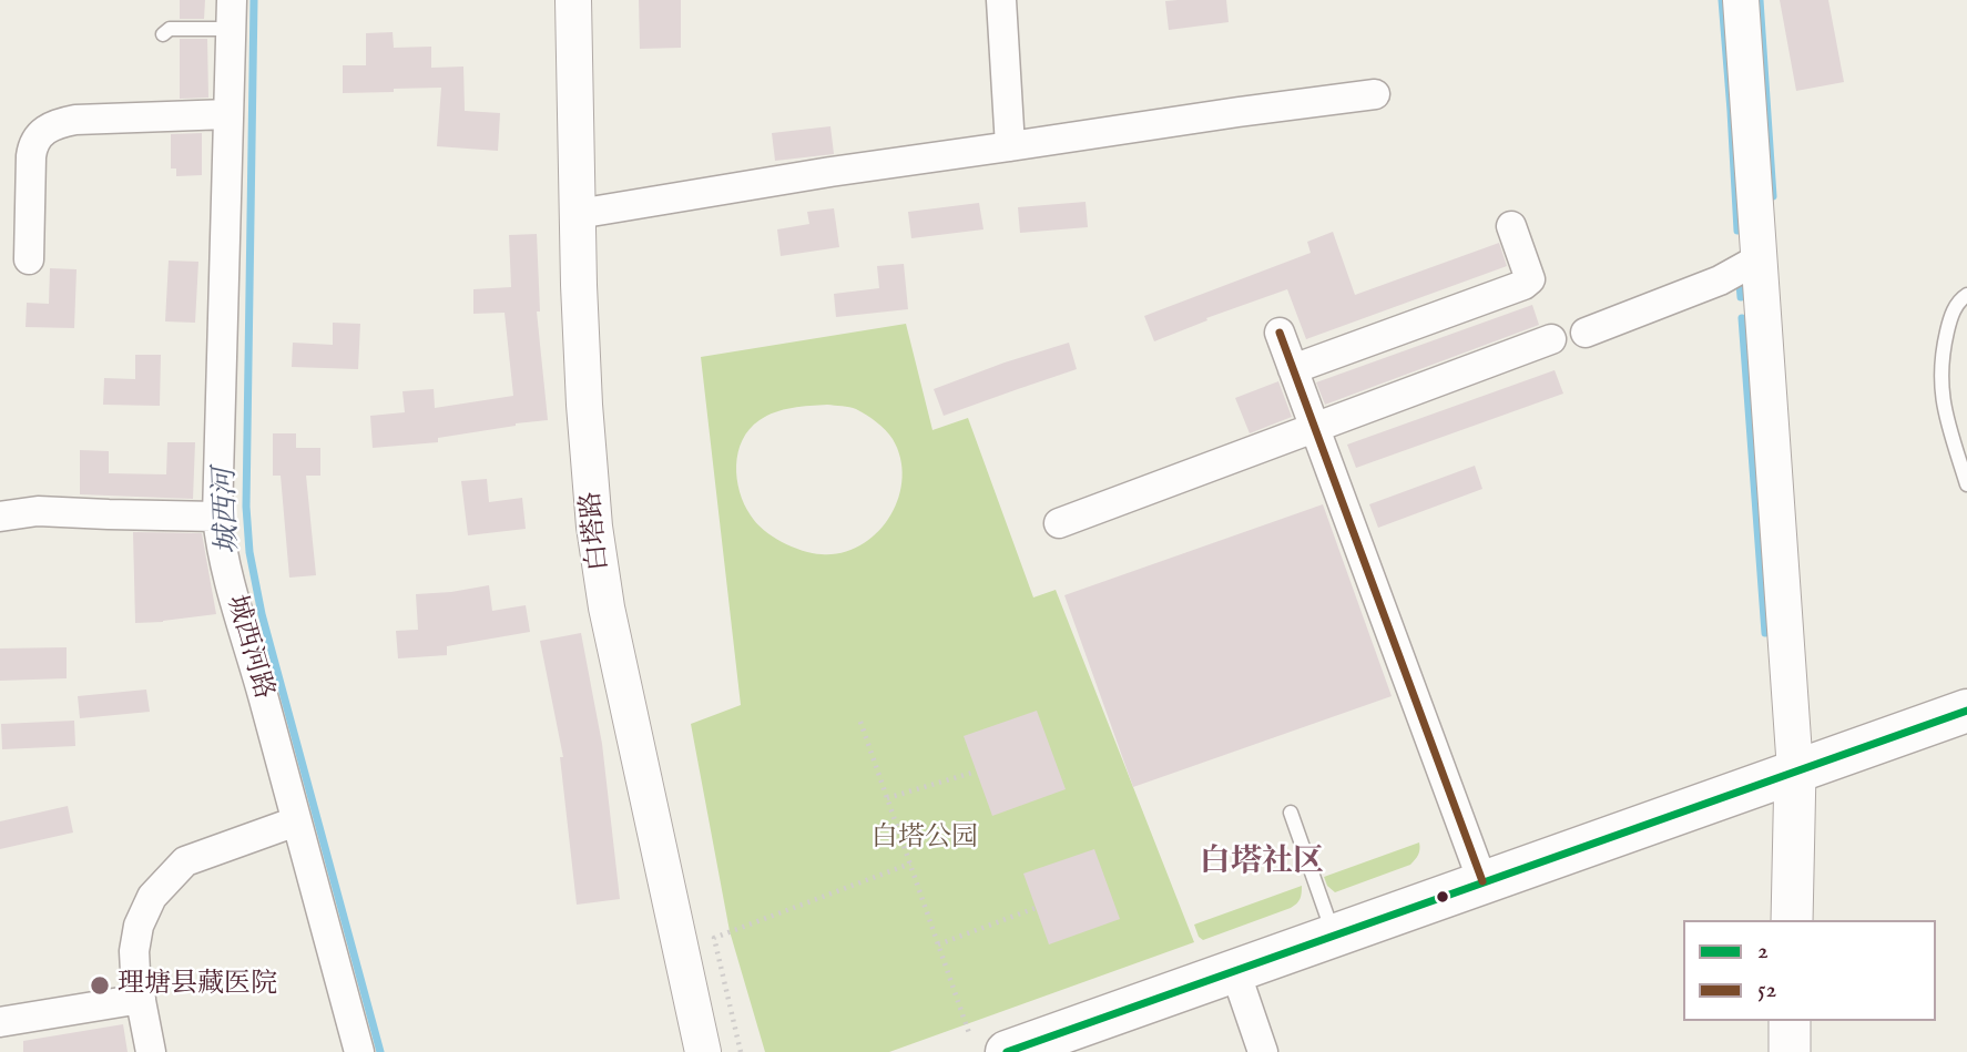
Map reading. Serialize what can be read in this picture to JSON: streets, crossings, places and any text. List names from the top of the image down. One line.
{"streets":{"street":["白塔路","城西河路"]},"districts":["白塔社区"],"water":["城西河"],"parks":["白塔公园"],"places":["理塘县藏医院"],"lines":["transit line 52","transit line 2"],"legend":["2","52"]}
